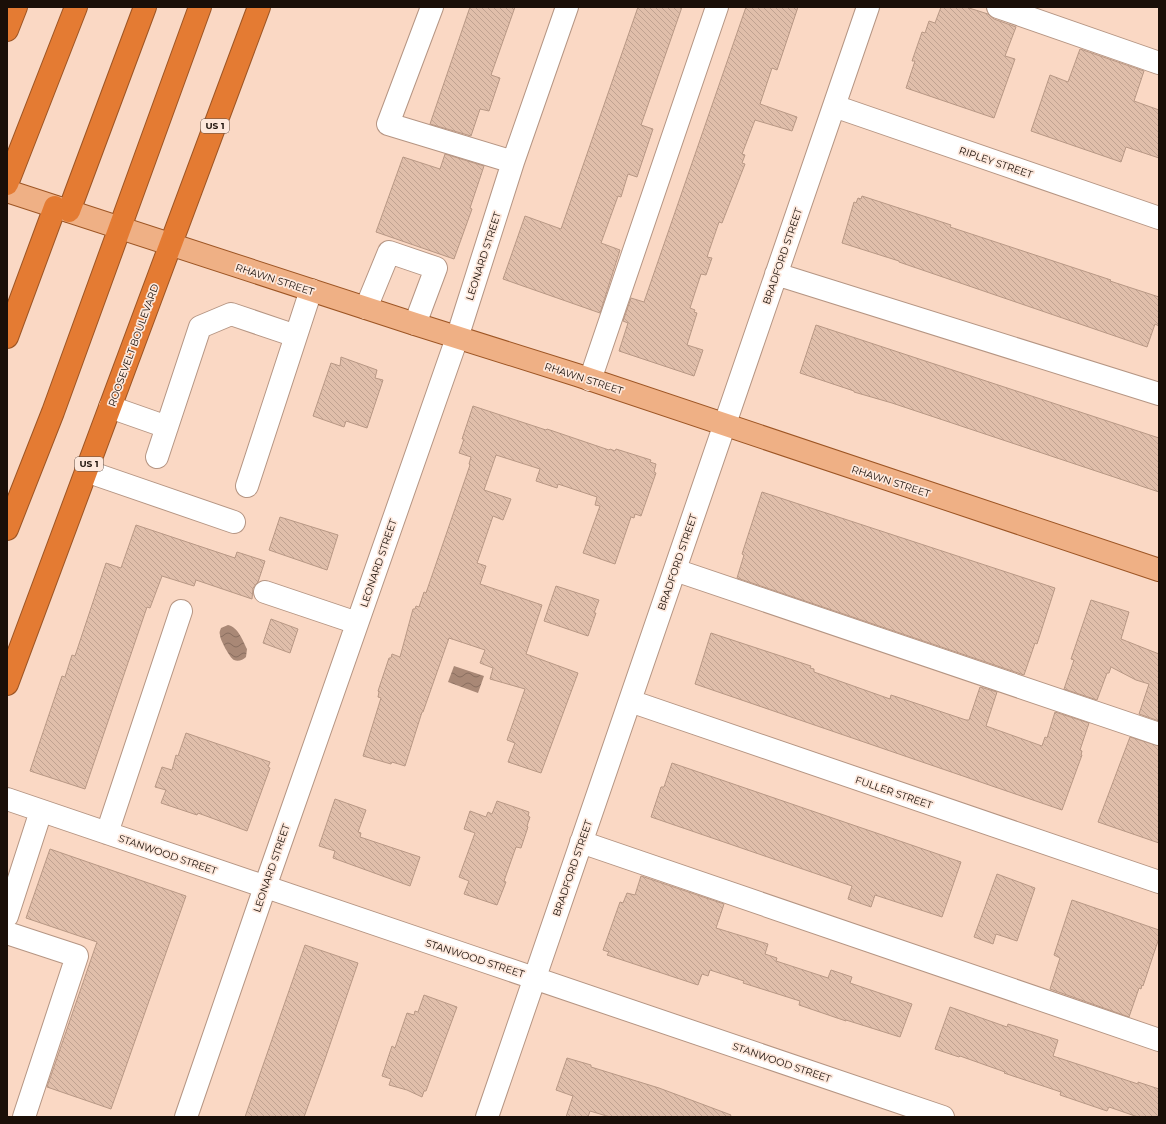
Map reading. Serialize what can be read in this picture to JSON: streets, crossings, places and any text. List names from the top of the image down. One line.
{"streets":{"highway":["US 1","ROOSEVELT BOULEVARD"],"main road":["RHAWN STREET"],"street":["RIPLEY STREET","LEONARD STREET","BRADFORD STREET","FULLER STREET","STANWOOD STREET"]},"crossings":[["RIPLEY STREET","BRADFORD STREET"],["LEONARD STREET","RHAWN STREET"],["LEONARD STREET","STANWOOD STREET"],["BRADFORD STREET","RHAWN STREET"],["BRADFORD STREET","FULLER STREET"],["BRADFORD STREET","STANWOOD STREET"],["RHAWN STREET","ROOSEVELT BOULEVARD"]]}
